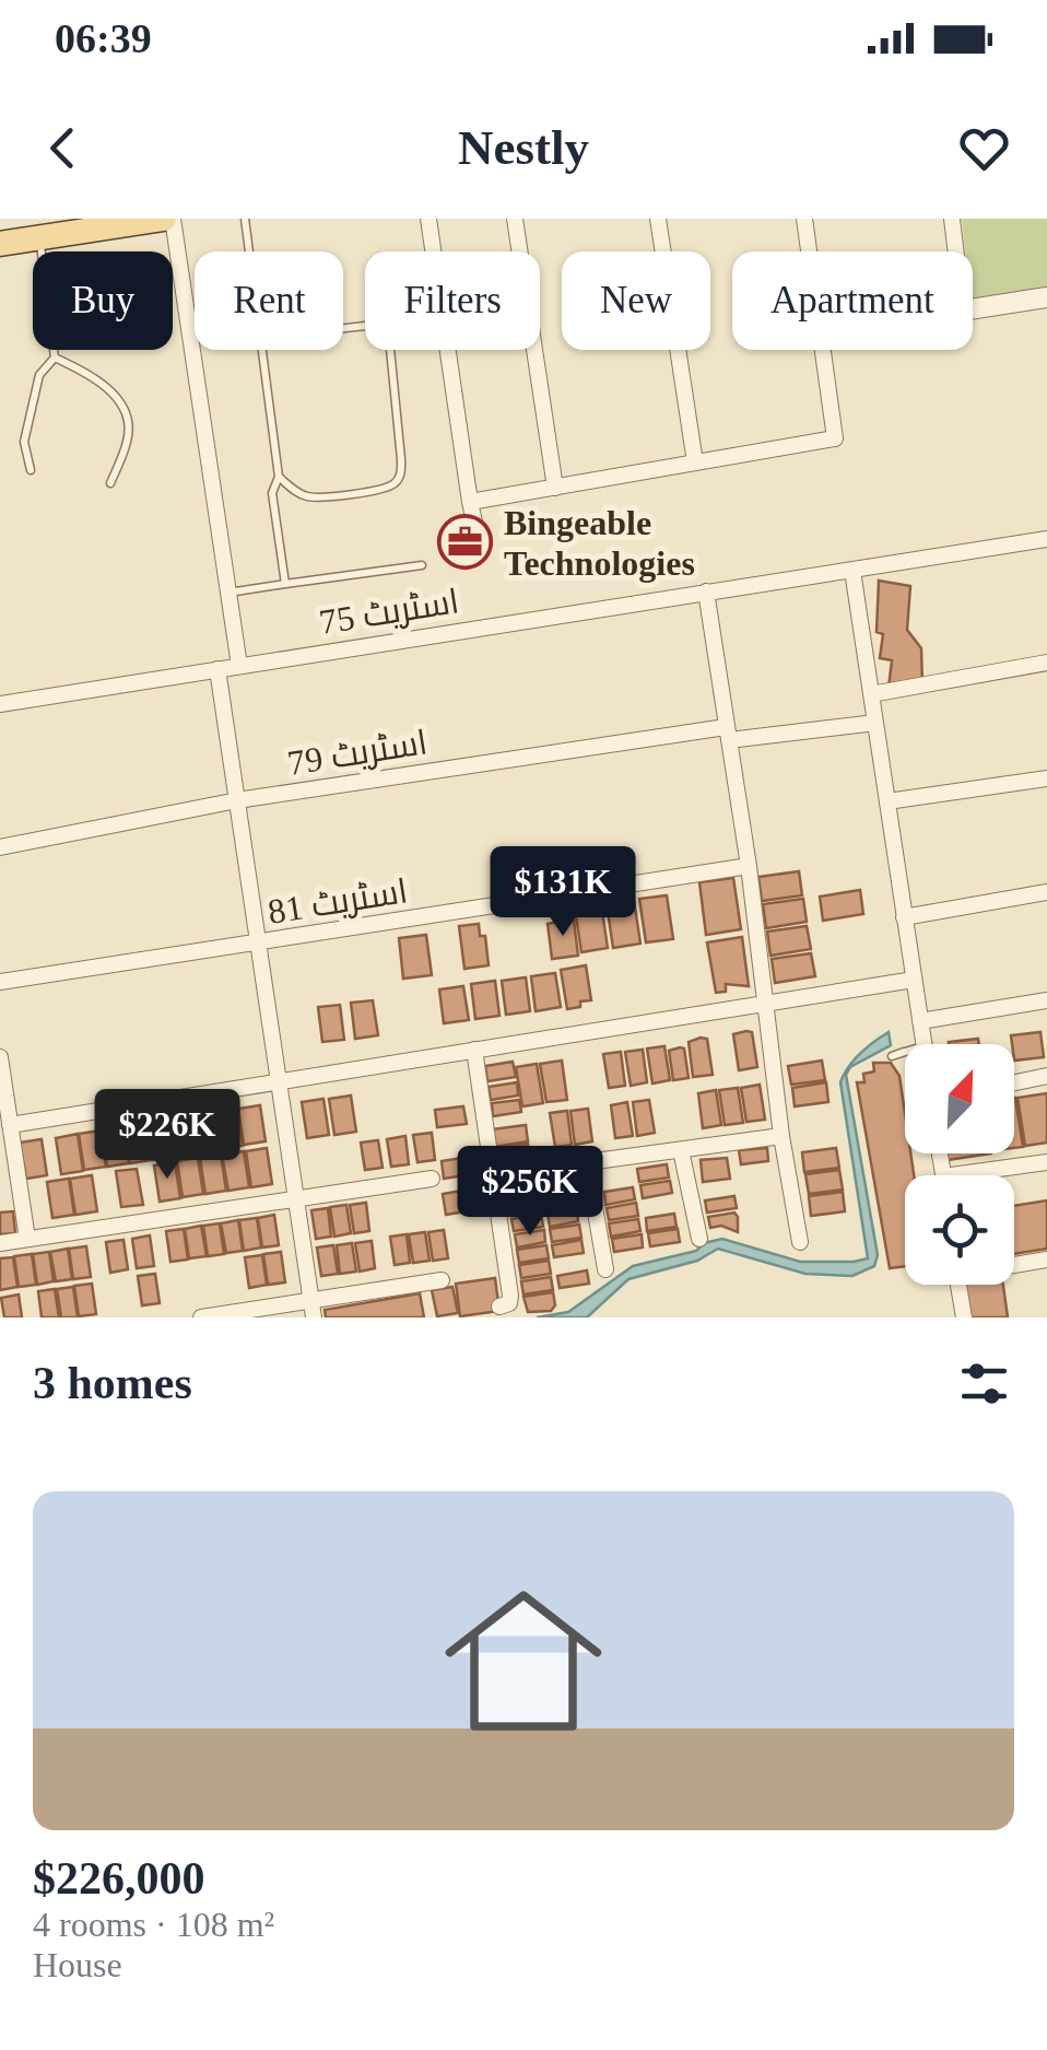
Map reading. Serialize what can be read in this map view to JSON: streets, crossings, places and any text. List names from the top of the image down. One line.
{"streets":{"street":["اسٹریٹ 75","اسٹریٹ 79","اسٹریٹ 81"]},"places":{"office":["Bingeable Technologies"]},"north":"top right","page":{"status":"06:39","header":"Nestly","chip":["Buy","Rent","Filters","New","Apartment"],"price":["$131K","$226K","$256K"],"heading":"3 homes","list":[{"name":"$226,000","note":"4 rooms · 108 m² · House"}]}}
